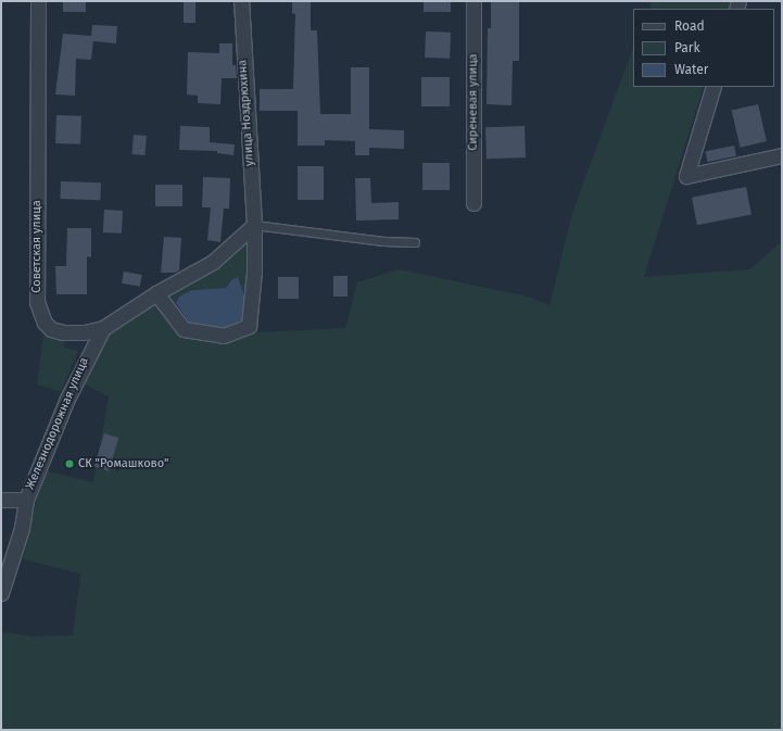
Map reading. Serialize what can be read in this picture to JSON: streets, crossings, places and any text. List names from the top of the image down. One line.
{"streets":{"street":["Сиреневая улица","улица Ноздрюхина","Советская улица","Железнодорожная улица"]},"crossings":[["улица Ноздрюхина","Советская улица"],["Советская улица","Железнодорожная улица"]],"places":["СК \"Ромашково\""],"legend":["Road","Park","Water"]}
